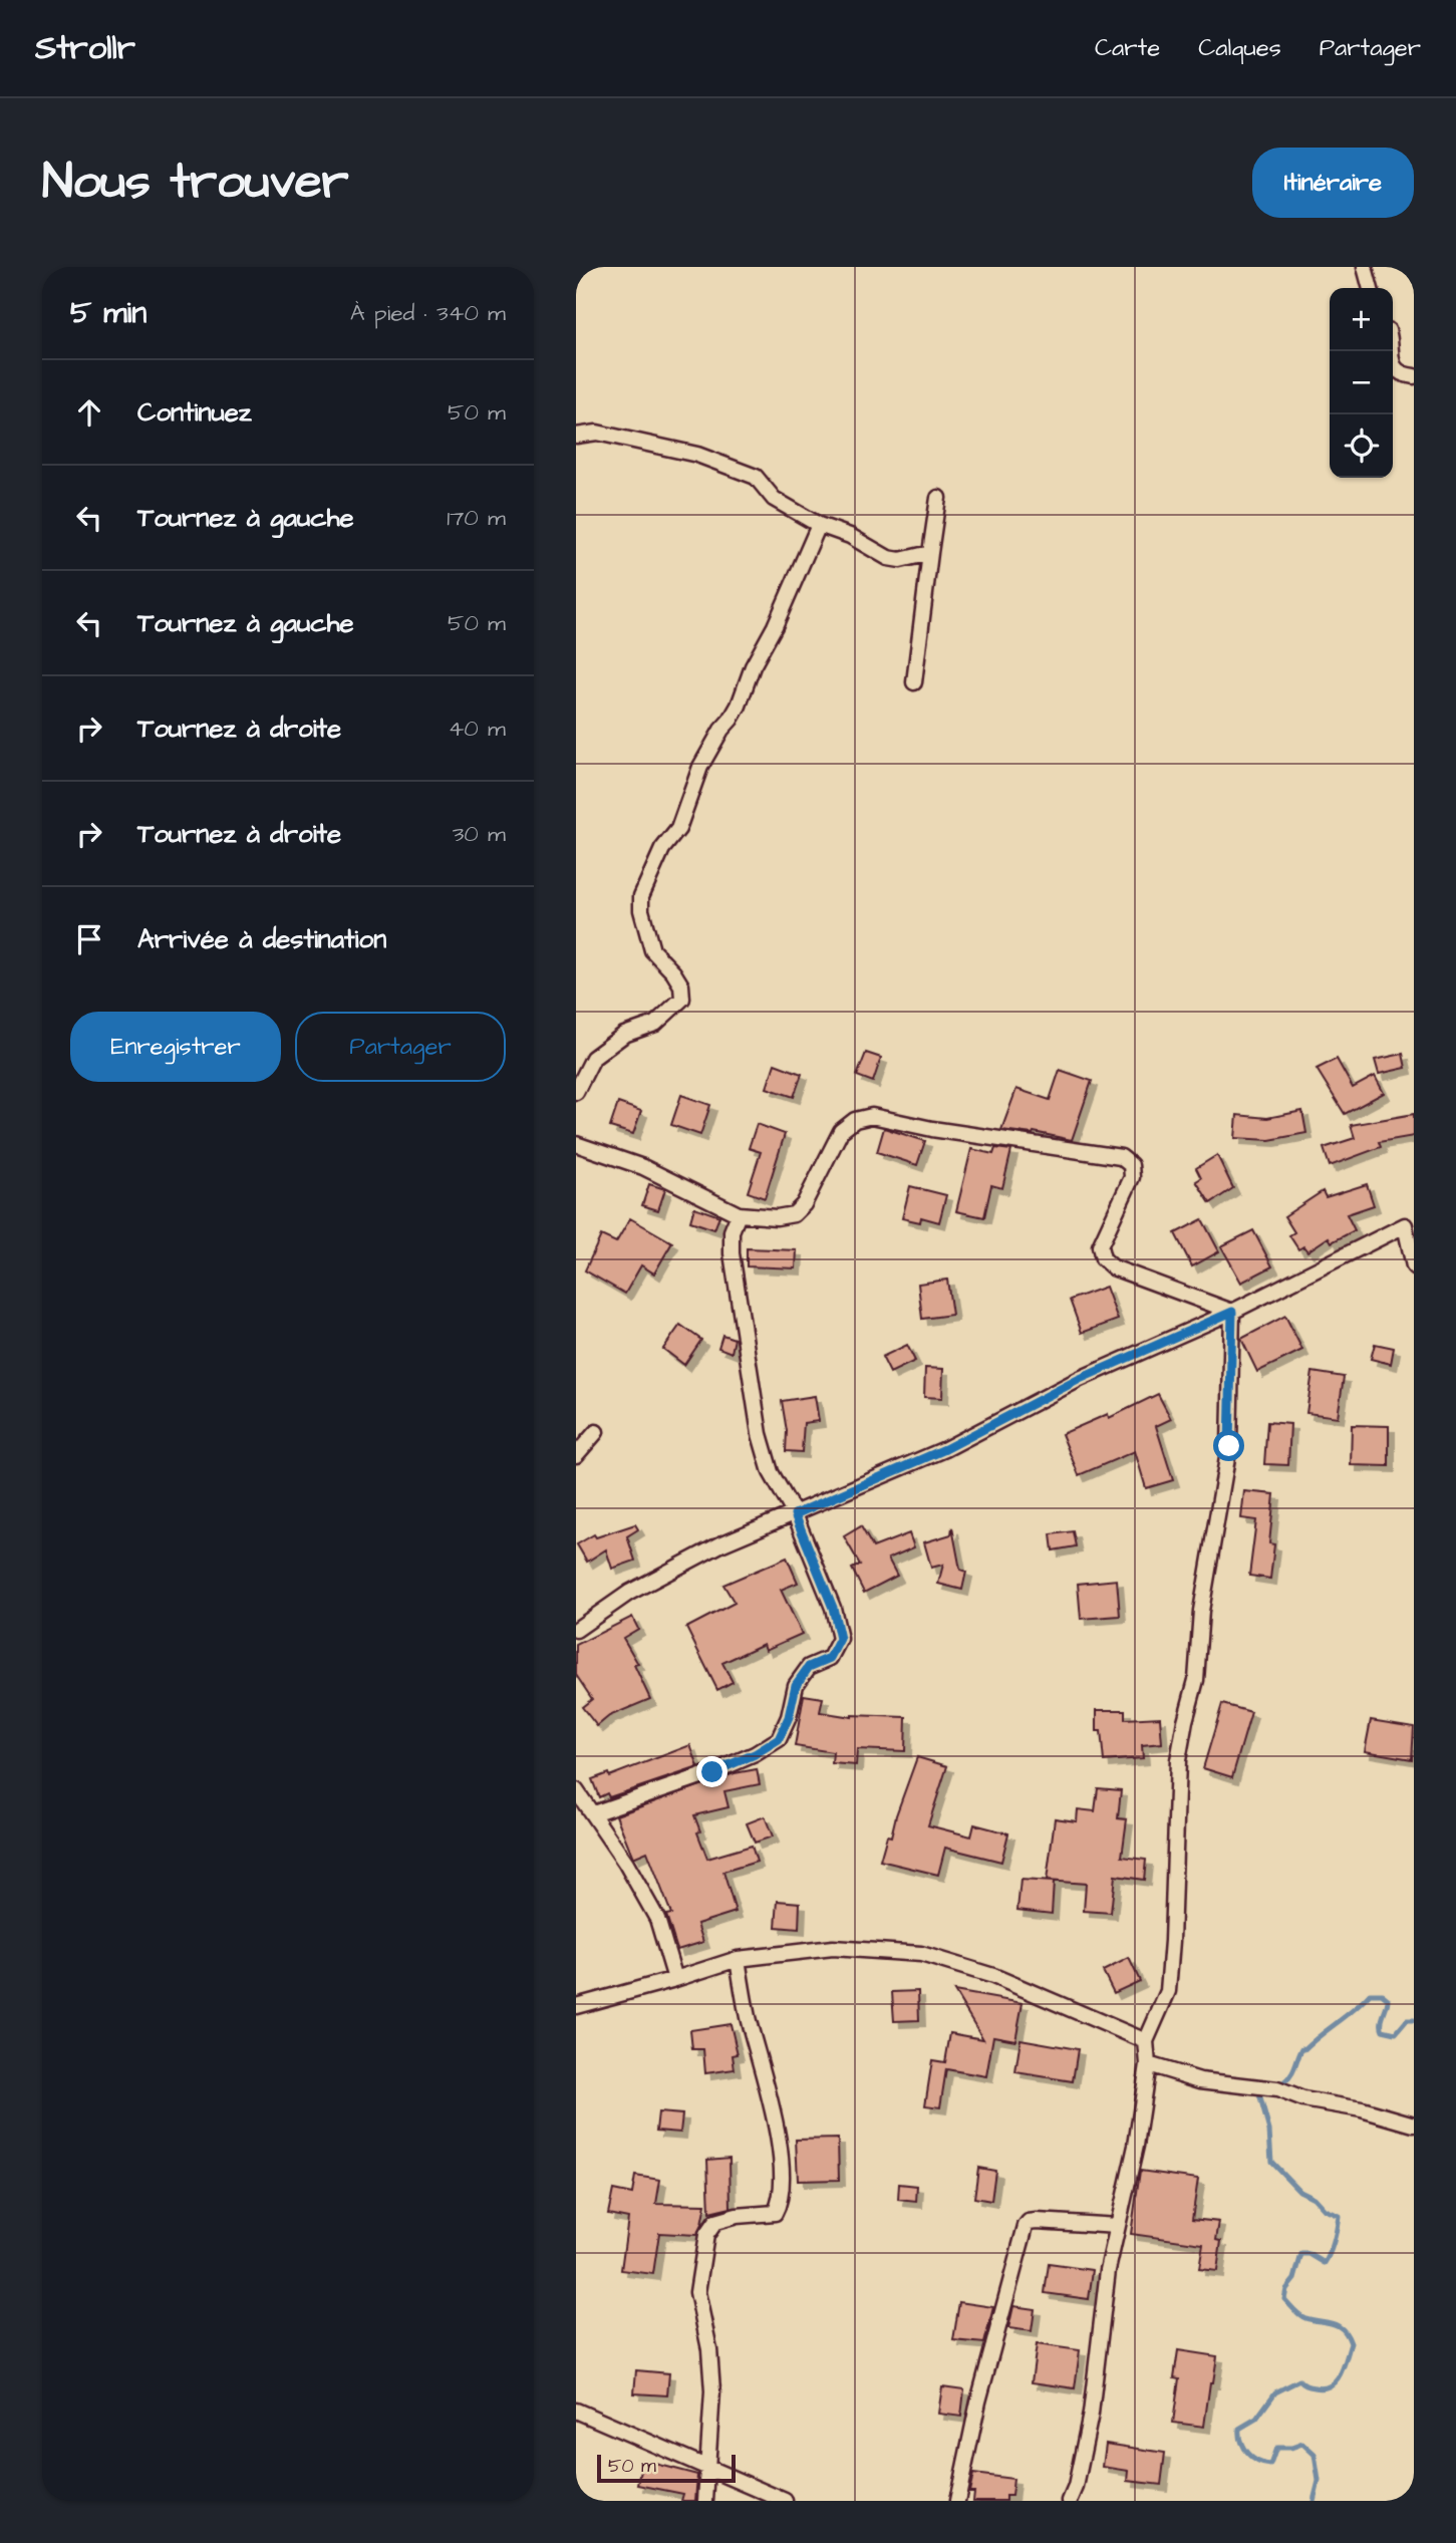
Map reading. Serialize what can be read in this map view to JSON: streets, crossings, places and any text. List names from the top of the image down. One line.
{"scale_bar":"50 m","page":{"header":"Strollr","nav":["Carte","Calques","Partager"],"buttons":["Itinéraire",["Enregistrer","Partager"]],"title":"Nous trouver","heading":["5 min","À pied · 340 m"],"map_buttons":["+","−"],"list":[["Continuez","50 m"],["Tournez à gauche","170 m"],["Tournez à gauche","50 m"],["Tournez à droite","40 m"],["Tournez à droite","30 m"],"Arrivée à destination"],"scale":"50 m"}}
